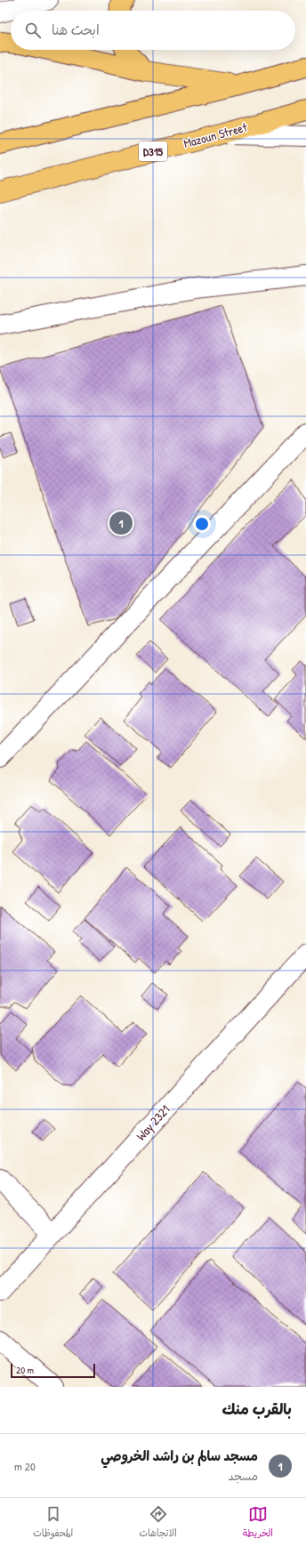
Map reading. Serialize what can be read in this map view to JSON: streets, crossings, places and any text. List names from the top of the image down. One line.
{"streets":{"main road":["Mazoun Street","D315"],"street":["Way 2321"]},"scale_bar":"20 m","page":{"search":"ابحث هنا","pins":"1","scale":"20 m","heading":"بالقرب منك","list":[{"mark":"1","name":"مسجد سالم بن راشد الخروصي","note":"مسجد","value":"20 m"}],"nav":["الخريطة","الاتجاهات","المحفوظات"]}}
